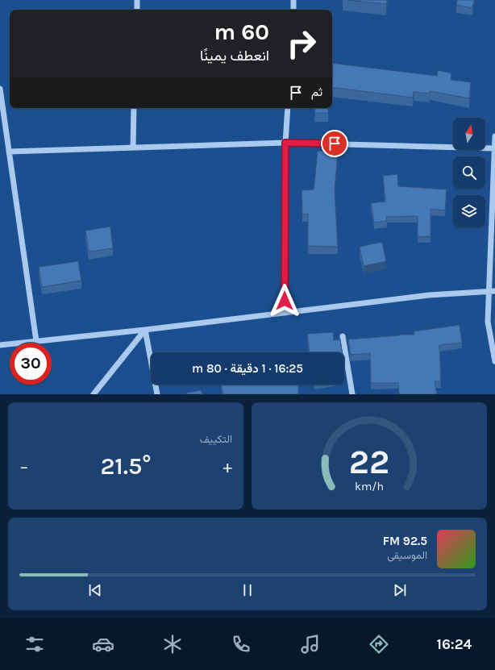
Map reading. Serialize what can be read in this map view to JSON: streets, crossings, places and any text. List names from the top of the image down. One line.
{"north":"top","page":{"turn":["60 m","انعطف يمينًا"],"then":"ثم","limit":"30","trip":"16:25 · 1 دقيقة · 80 m","tile":"التكييف","heat":["−","21.5°","+"],"song":["92.5 FM","الموسيقى"],"tabs":"16:24","gauge":["22","km/h"]}}
